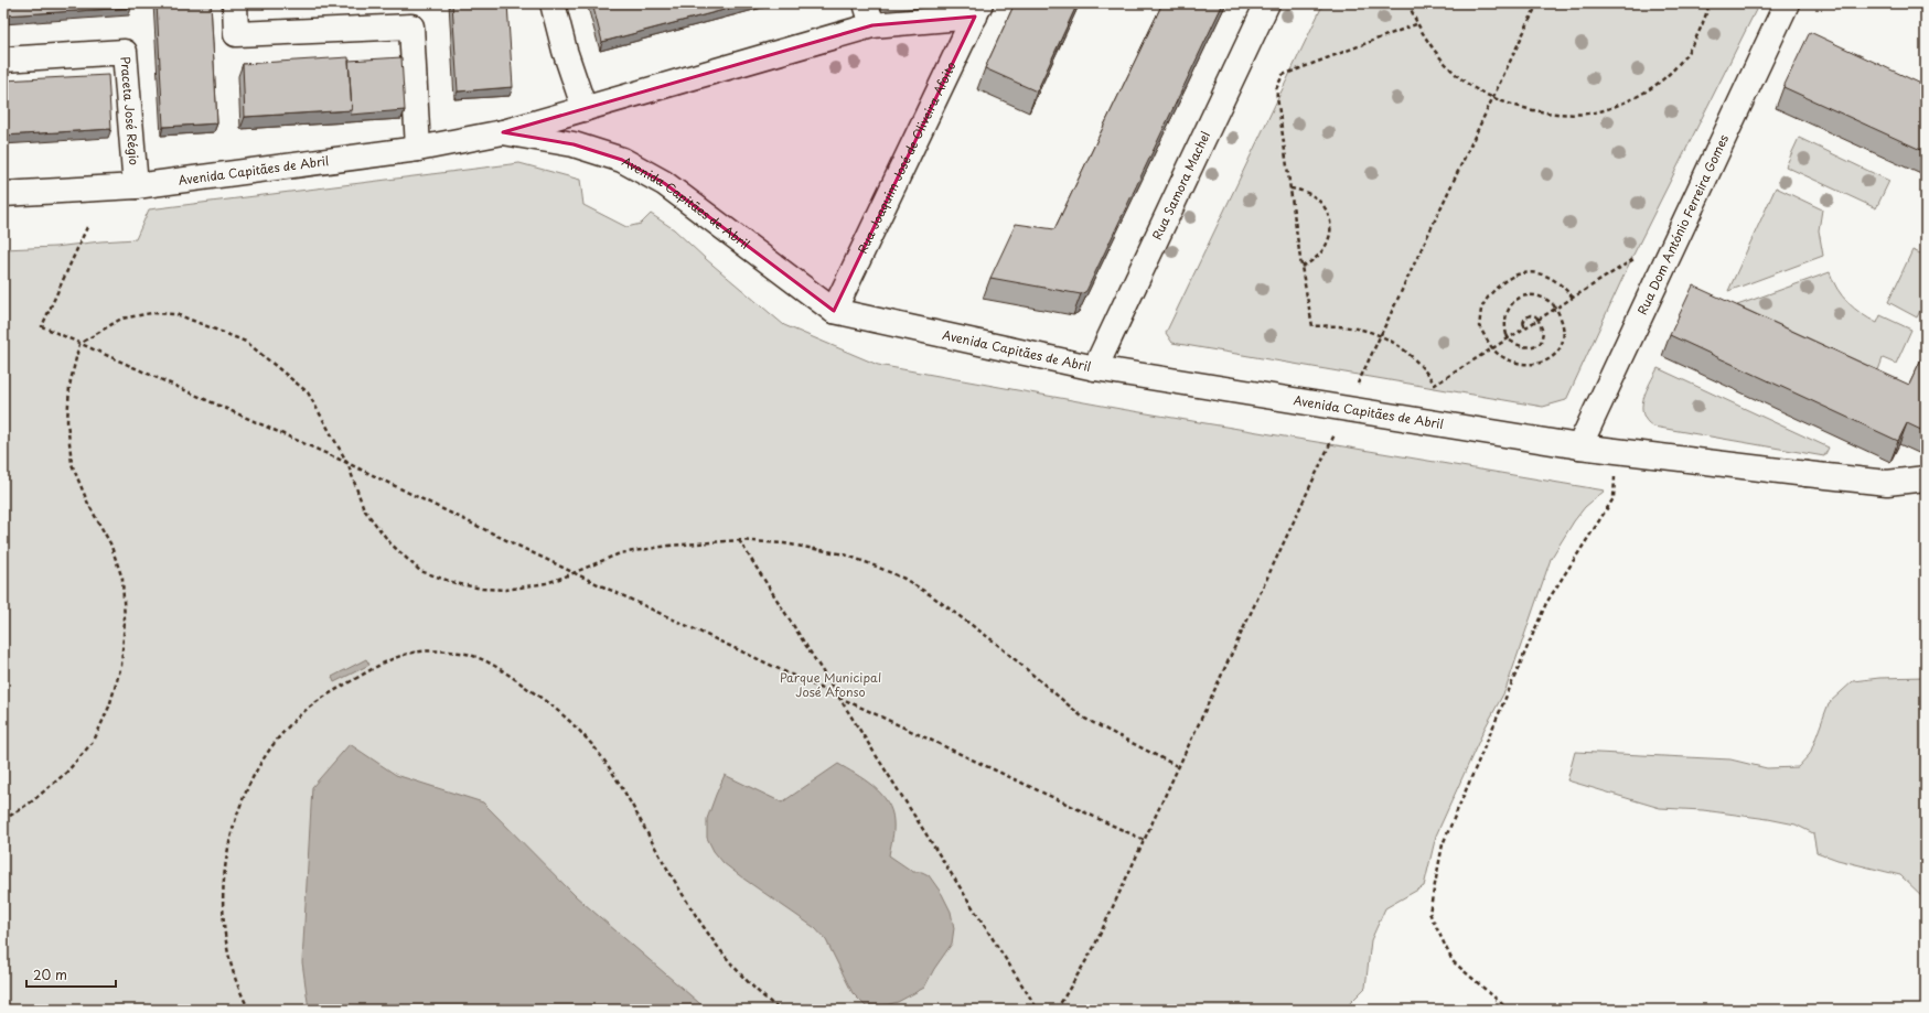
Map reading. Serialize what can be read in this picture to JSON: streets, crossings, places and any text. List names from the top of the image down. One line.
{"streets":{"street":["Praceta José Régio","Rua Joaquim José de Oliveira Afoito","Avenida Capitães de Abril","Rua Samora Machel","Rua Dom António Ferreira Gomes"]},"crossings":[["Praceta José Régio","Avenida Capitães de Abril"],["Rua Joaquim José de Oliveira Afoito","Avenida Capitães de Abril"],["Avenida Capitães de Abril","Rua Samora Machel"],["Avenida Capitães de Abril","Rua Dom António Ferreira Gomes"]],"parks":["Parque Municipal José Afonso"],"scale_bar":"20 m"}
